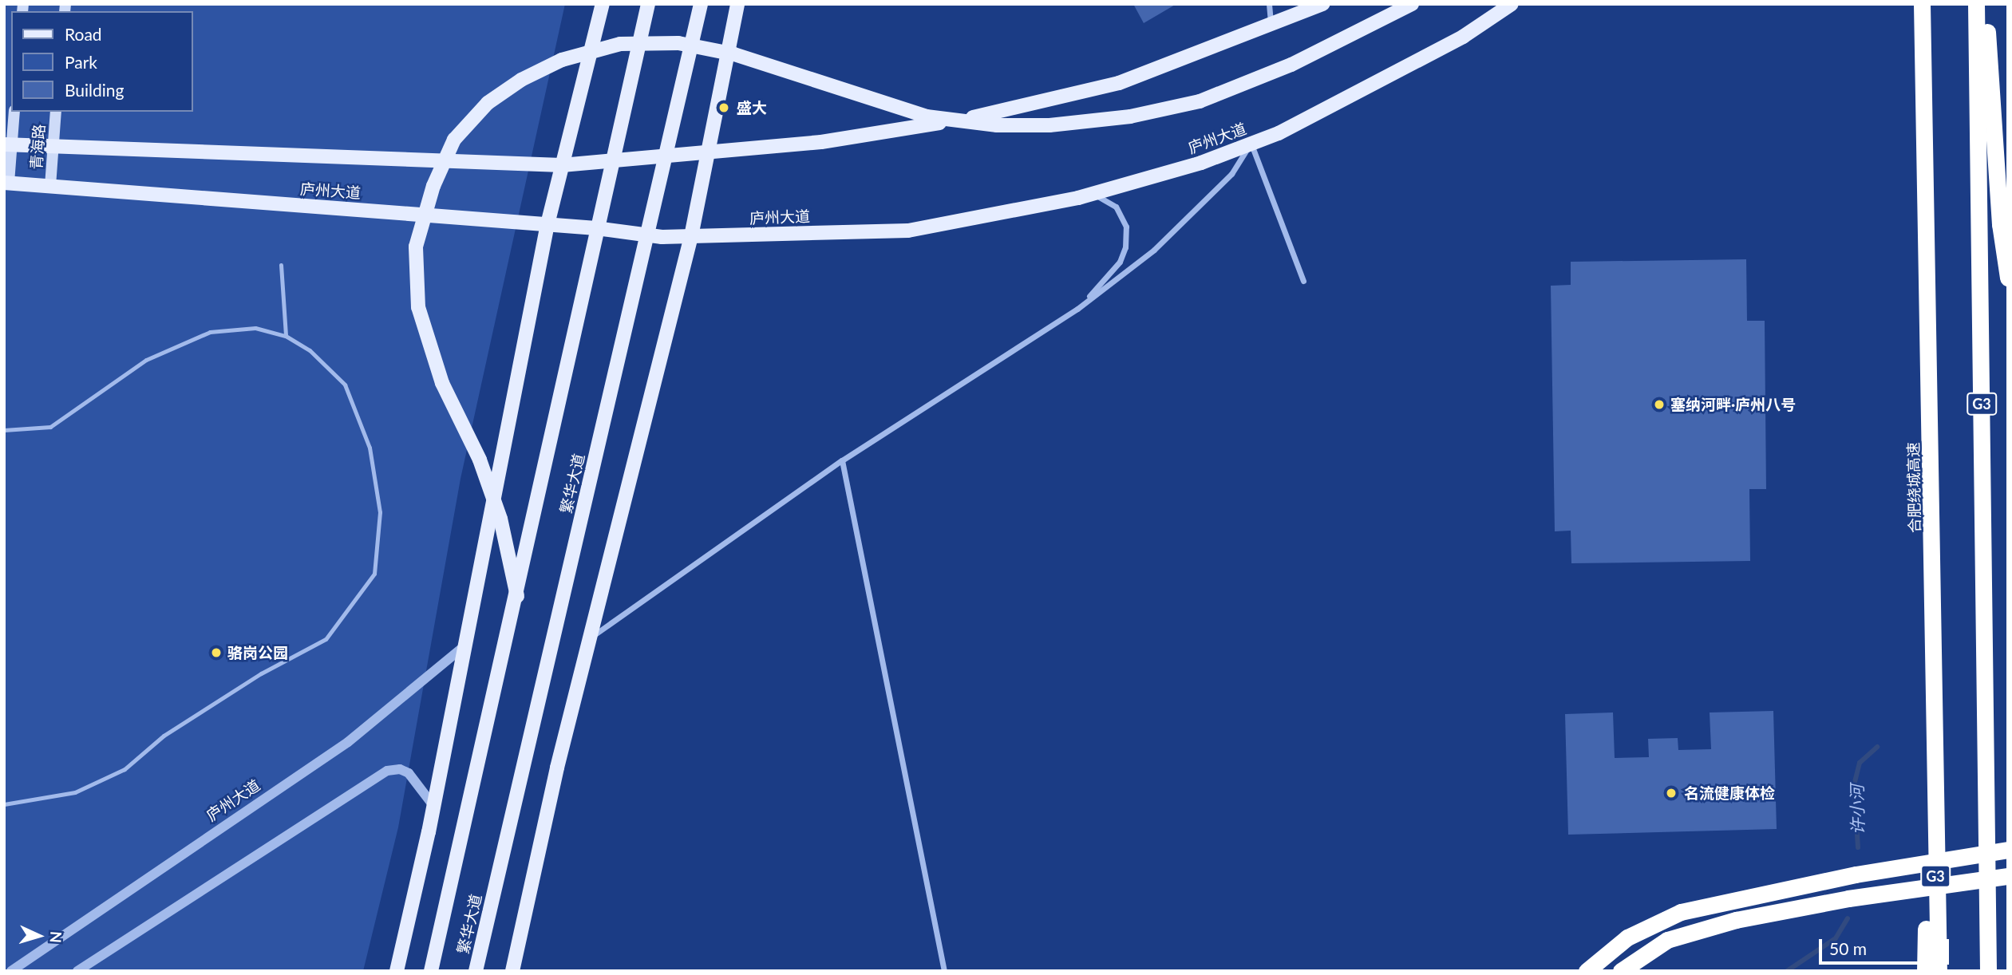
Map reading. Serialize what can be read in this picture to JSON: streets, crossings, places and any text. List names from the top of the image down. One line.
{"streets":{"highway":["G3","合肥绕城高速"],"main road":["庐州大道","青海路","繁华大道"]},"crossings":[["庐州大道","青海路"],["庐州大道","繁华大道"]],"water":["许小河"],"places":["盛大","塞纳河畔·庐州八号","骆岗公园","名流健康体检"],"legend":["Road","Park","Building"],"scale_bar":"50 m","north":"right"}
